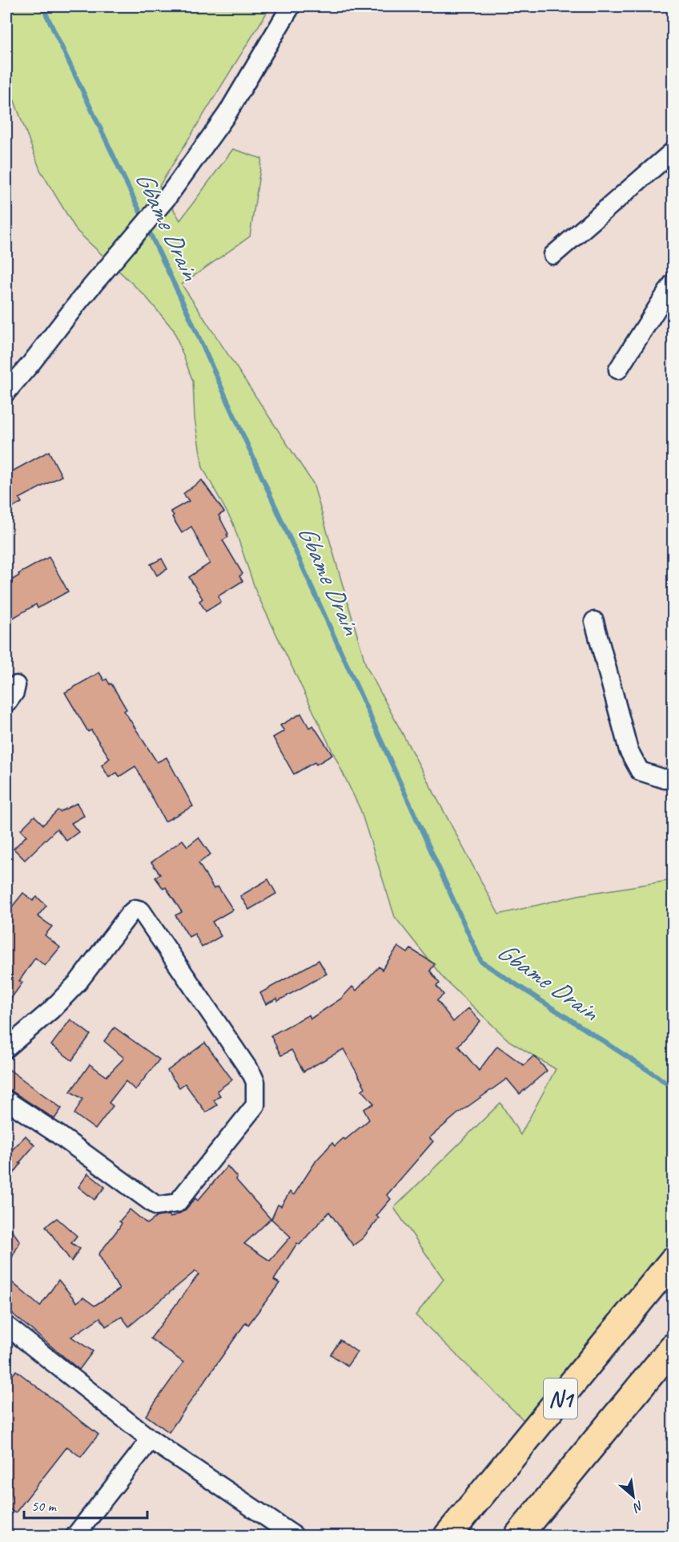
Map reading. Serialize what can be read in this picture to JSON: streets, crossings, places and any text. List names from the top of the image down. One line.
{"streets":{"highway":["N1"]},"water":["Gbame Drain"],"scale_bar":"50 m","north":"bottom right"}
